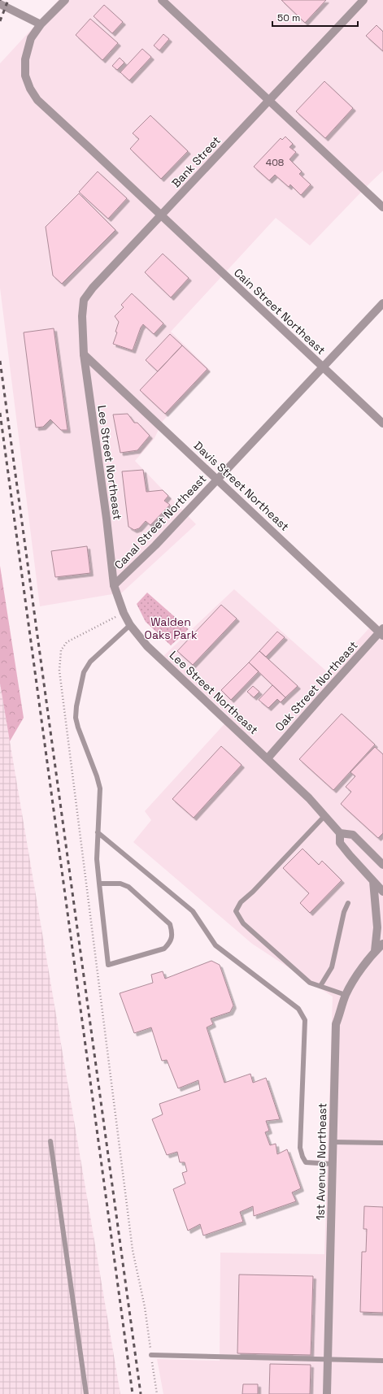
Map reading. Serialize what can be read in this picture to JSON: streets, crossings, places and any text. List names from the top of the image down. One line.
{"streets":{"street":["Bank Street","Cain Street Northeast","Lee Street Northeast","Davis Street Northeast","Canal Street Northeast","Oak Street Northeast","1st Avenue Northeast"]},"crossings":[["Bank Street","Cain Street Northeast"],["Bank Street","Lee Street Northeast"],["Bank Street","Davis Street Northeast"],["Cain Street Northeast","Canal Street Northeast"],["Lee Street Northeast","Davis Street Northeast"],["Lee Street Northeast","Canal Street Northeast"],["Lee Street Northeast","Oak Street Northeast"],["Davis Street Northeast","Canal Street Northeast"],["Davis Street Northeast","Oak Street Northeast"]],"parks":["Walden Oaks Park"],"house_numbers":["408"],"scale_bar":"50 m"}
